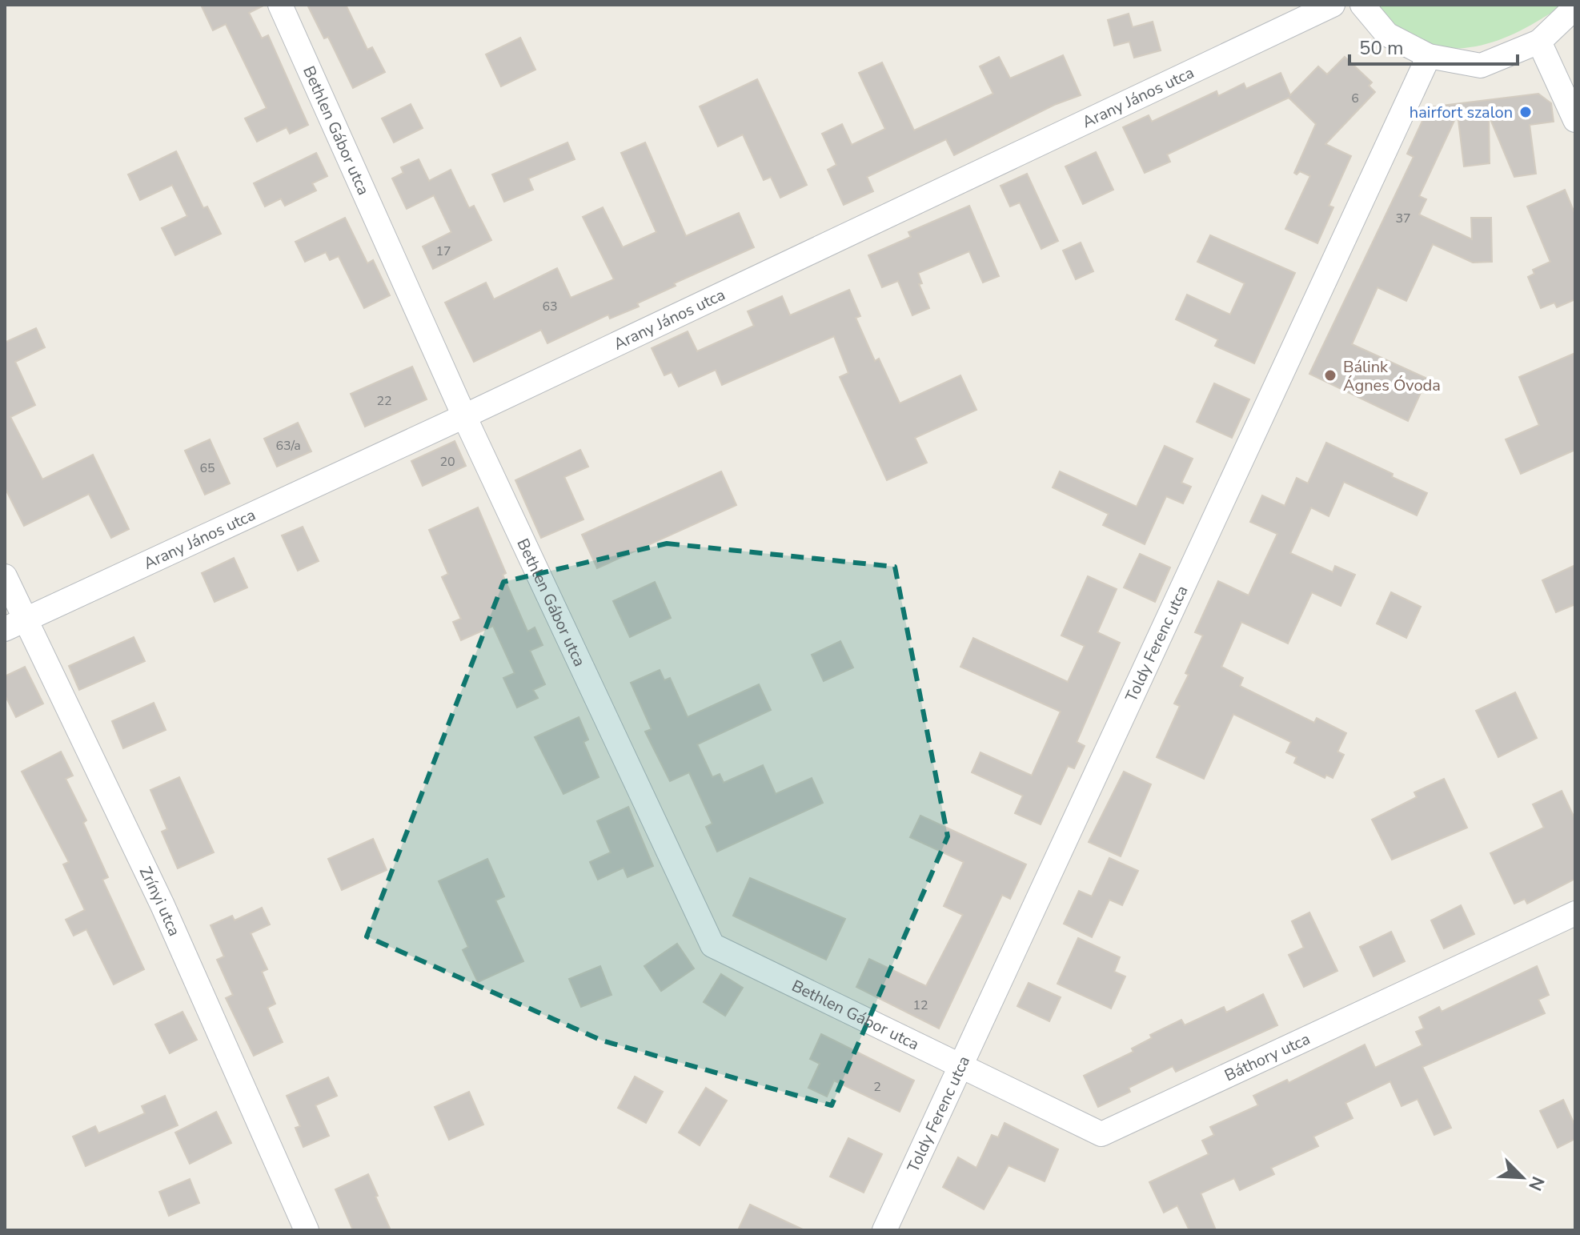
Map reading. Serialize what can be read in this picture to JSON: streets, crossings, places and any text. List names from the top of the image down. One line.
{"streets":{"street":["Arany János utca","Bethlen Gábor utca","Toldy Ferenc utca","Zrínyi utca","Báthory utca"]},"crossings":[["Arany János utca","Bethlen Gábor utca"],["Arany János utca","Zrínyi utca"],["Bethlen Gábor utca","Toldy Ferenc utca"],["Bethlen Gábor utca","Báthory utca"],["Toldy Ferenc utca","Báthory utca"]],"places":["hairfort szalon","Bálink Ágnes Óvoda"],"house_numbers":["6","37","17","63","22","63/a","20","65","12","2"],"scale_bar":"50 m","north":"bottom right"}
